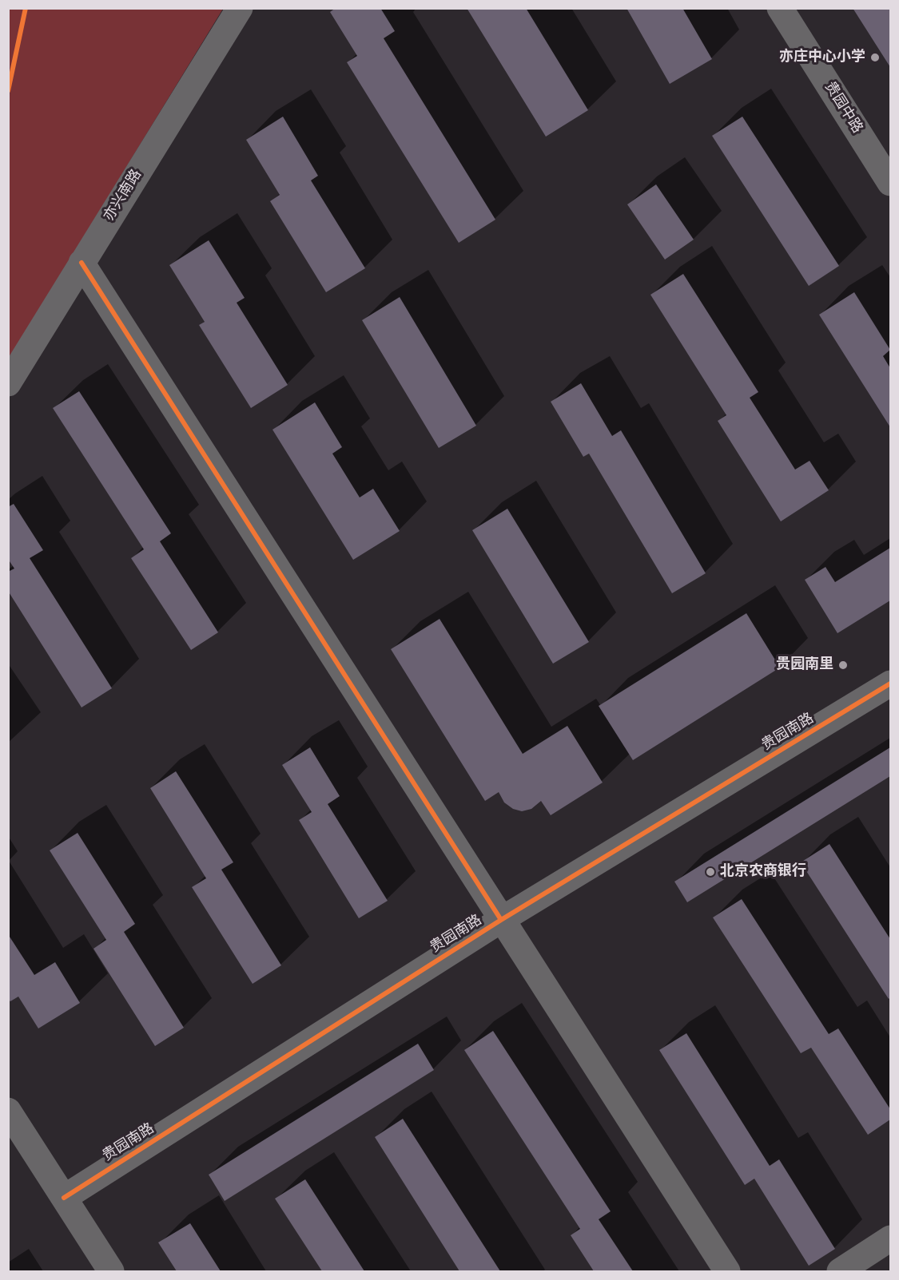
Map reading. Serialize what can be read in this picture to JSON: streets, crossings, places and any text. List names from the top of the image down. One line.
{"streets":{"street":["贵园中路","亦兴南路","贵园南路"]},"places":["亦庄中心小学","贵园南里","北京农商银行"]}
